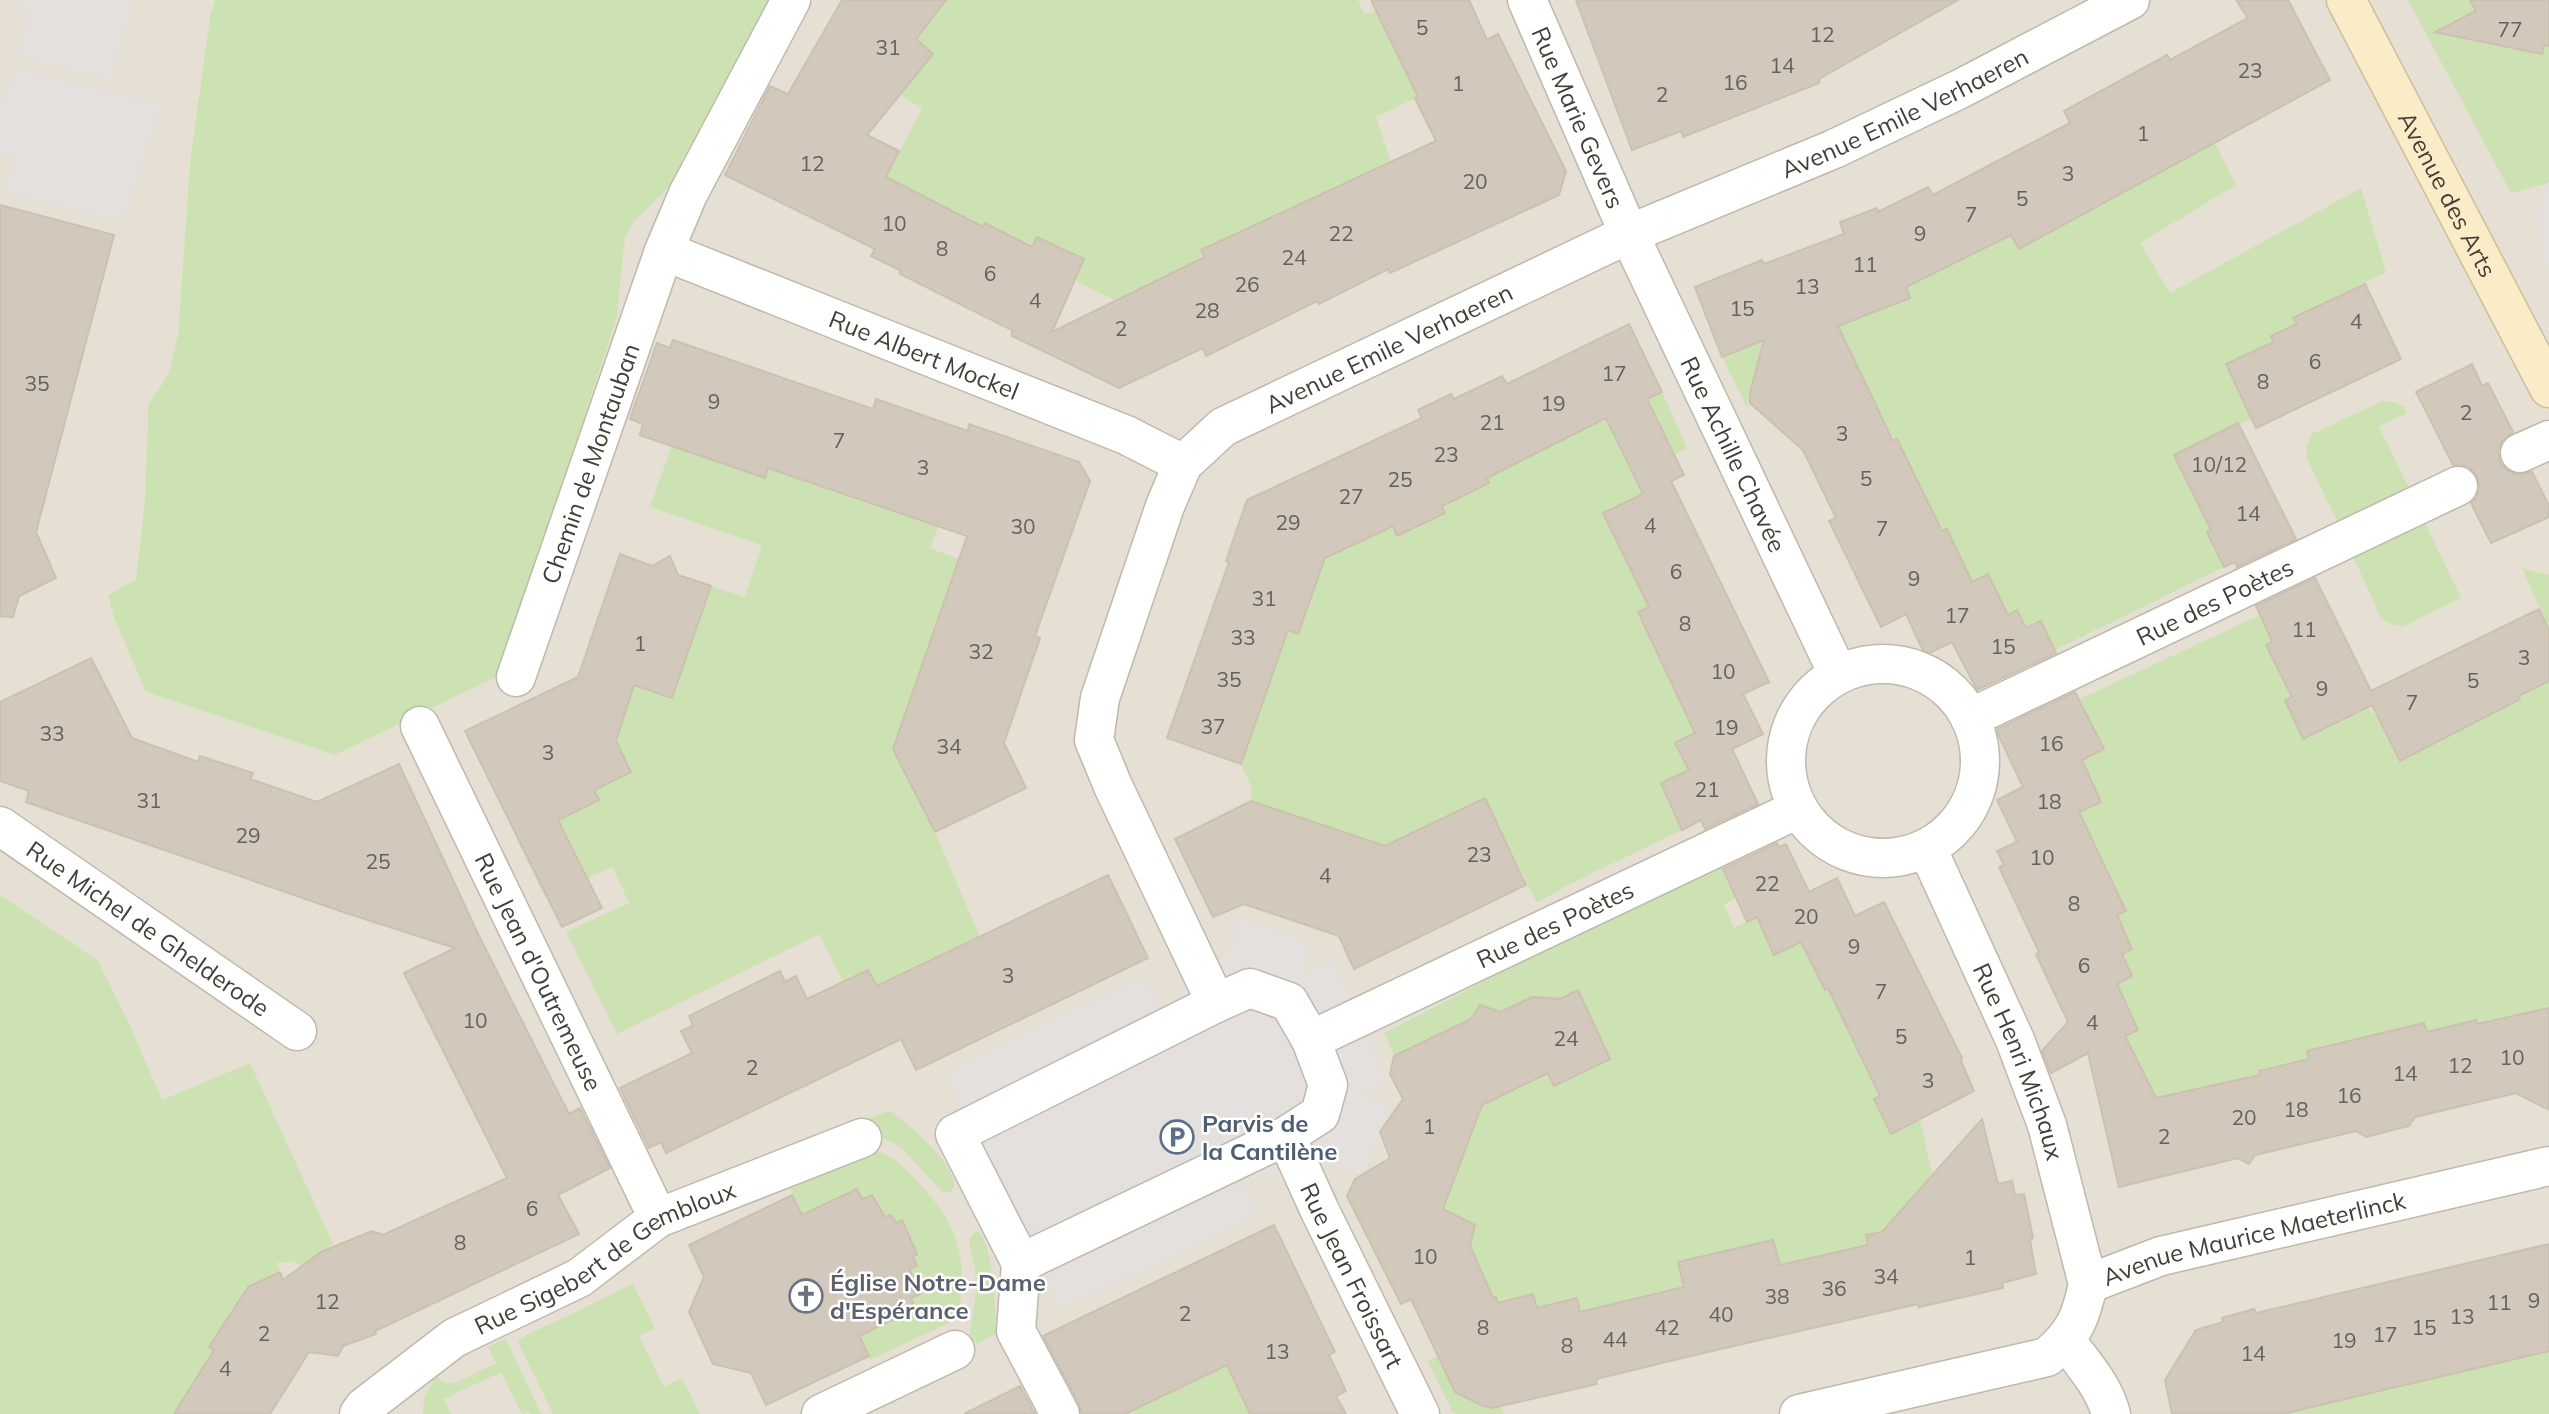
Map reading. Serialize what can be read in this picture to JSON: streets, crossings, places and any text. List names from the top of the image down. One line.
{"streets":{"street":["Avenue Emile Verhaeren","Rue Marie Gevers","Avenue des Arts","Rue Albert Mockel","Rue Achille Chavée","Chemin de Montauban","Rue des Poètes","Rue Michel de Ghelderode","Rue Jean d'Outremeuse","Rue Henri Michaux","Avenue Maurice Maeterlinck","Rue Sigebert de Gembloux","Rue Jean Froissart"]},"crossings":[["Avenue Emile Verhaeren","Rue Marie Gevers"],["Avenue Emile Verhaeren","Rue Albert Mockel"],["Avenue Emile Verhaeren","Rue Achille Chavée"],["Rue Marie Gevers","Rue Achille Chavée"],["Rue Albert Mockel","Chemin de Montauban"],["Rue Achille Chavée","Rue des Poètes"],["Rue Achille Chavée","Rue Henri Michaux"],["Rue des Poètes","Rue Henri Michaux"],["Rue Jean d'Outremeuse","Rue Sigebert de Gembloux"],["Rue Henri Michaux","Avenue Maurice Maeterlinck"]],"places":{"parking":["Parvis de la Cantilène"],"church":["Église Notre-Dame d'Espérance"]},"house_numbers":["5","77","12","31","14","23","16","1","2","1","12","3","20","5","7","10","22","9","8","24","11","6","26","13","4","15","28","4","2","6","17","8","35","9","19","2","21","3","7","23","10/12","3","5","25","27","14","29","4","30","7","6","9","31","17","8","11","33","1","15","32","3","10","35","5","9","7","37","19","33","16","34","3","21","31","18","29","23","10","25","4","22","8","20","9","6","3","7","10","4","5","24","10","12","2","14","3","16","18","20","1","2","6","8","10","1","34","36","38","9","12","11","2","40","13","8","42","15","2","17","44","19","8","13","14","4"]}
